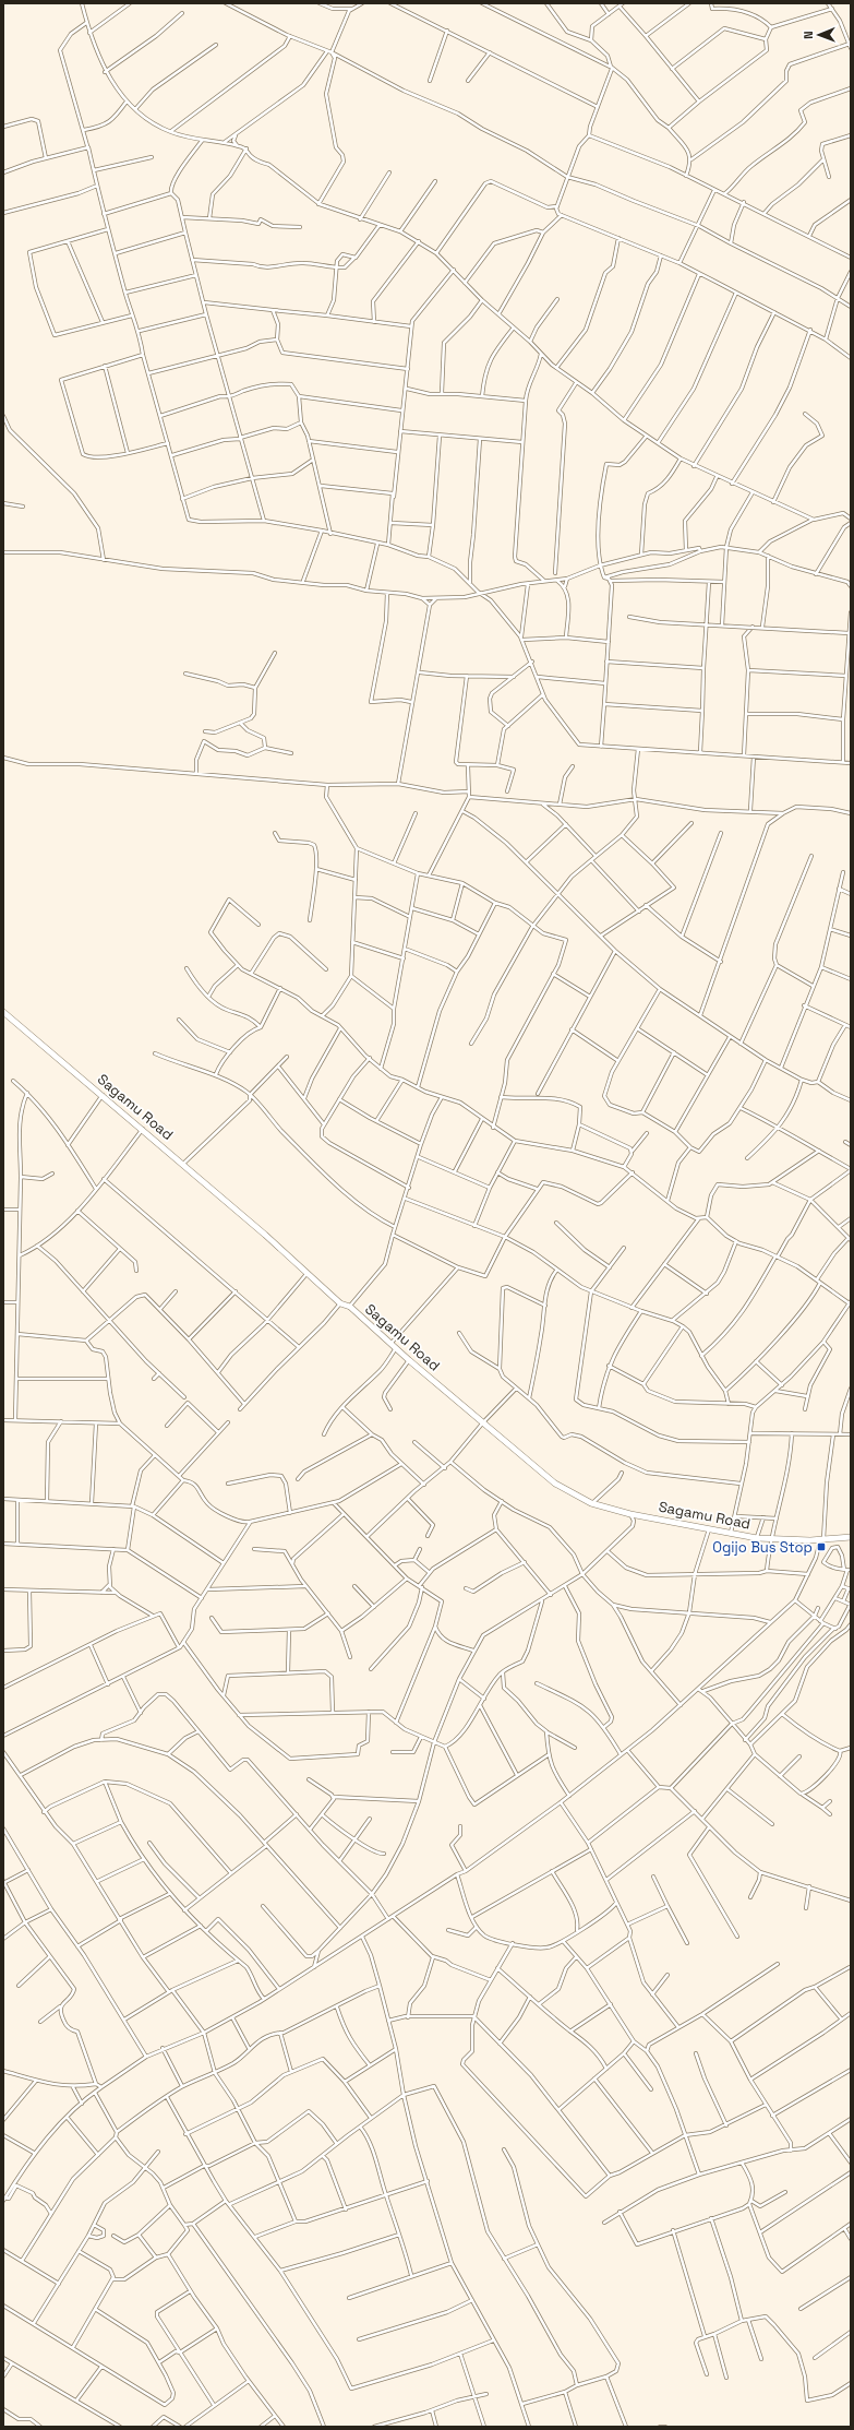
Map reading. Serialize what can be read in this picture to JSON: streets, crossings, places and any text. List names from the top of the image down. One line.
{"streets":{"highway":["Sagamu Road"]},"places":{"transit":["Ogijo Bus Stop"]},"north":"left"}
